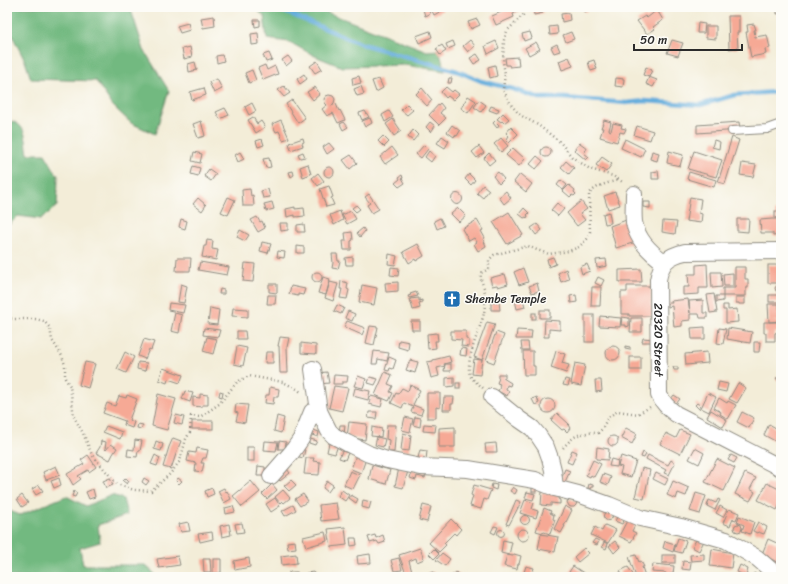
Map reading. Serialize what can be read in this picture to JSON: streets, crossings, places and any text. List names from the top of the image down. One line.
{"streets":{"street":["20320 Street"]},"places":{"church":["Shembe Temple"]},"scale_bar":"50 m"}
